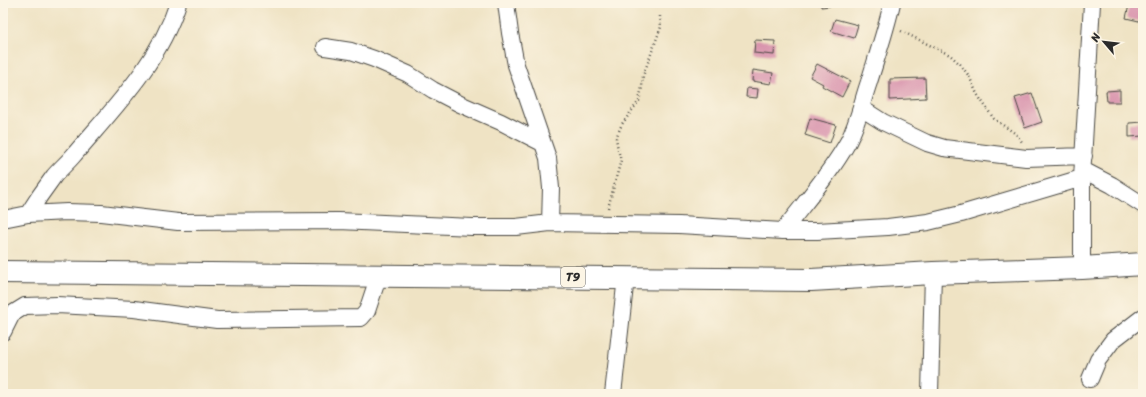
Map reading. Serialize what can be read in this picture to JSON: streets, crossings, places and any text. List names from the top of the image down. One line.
{"streets":{"highway":["T9"]},"north":"top left"}
